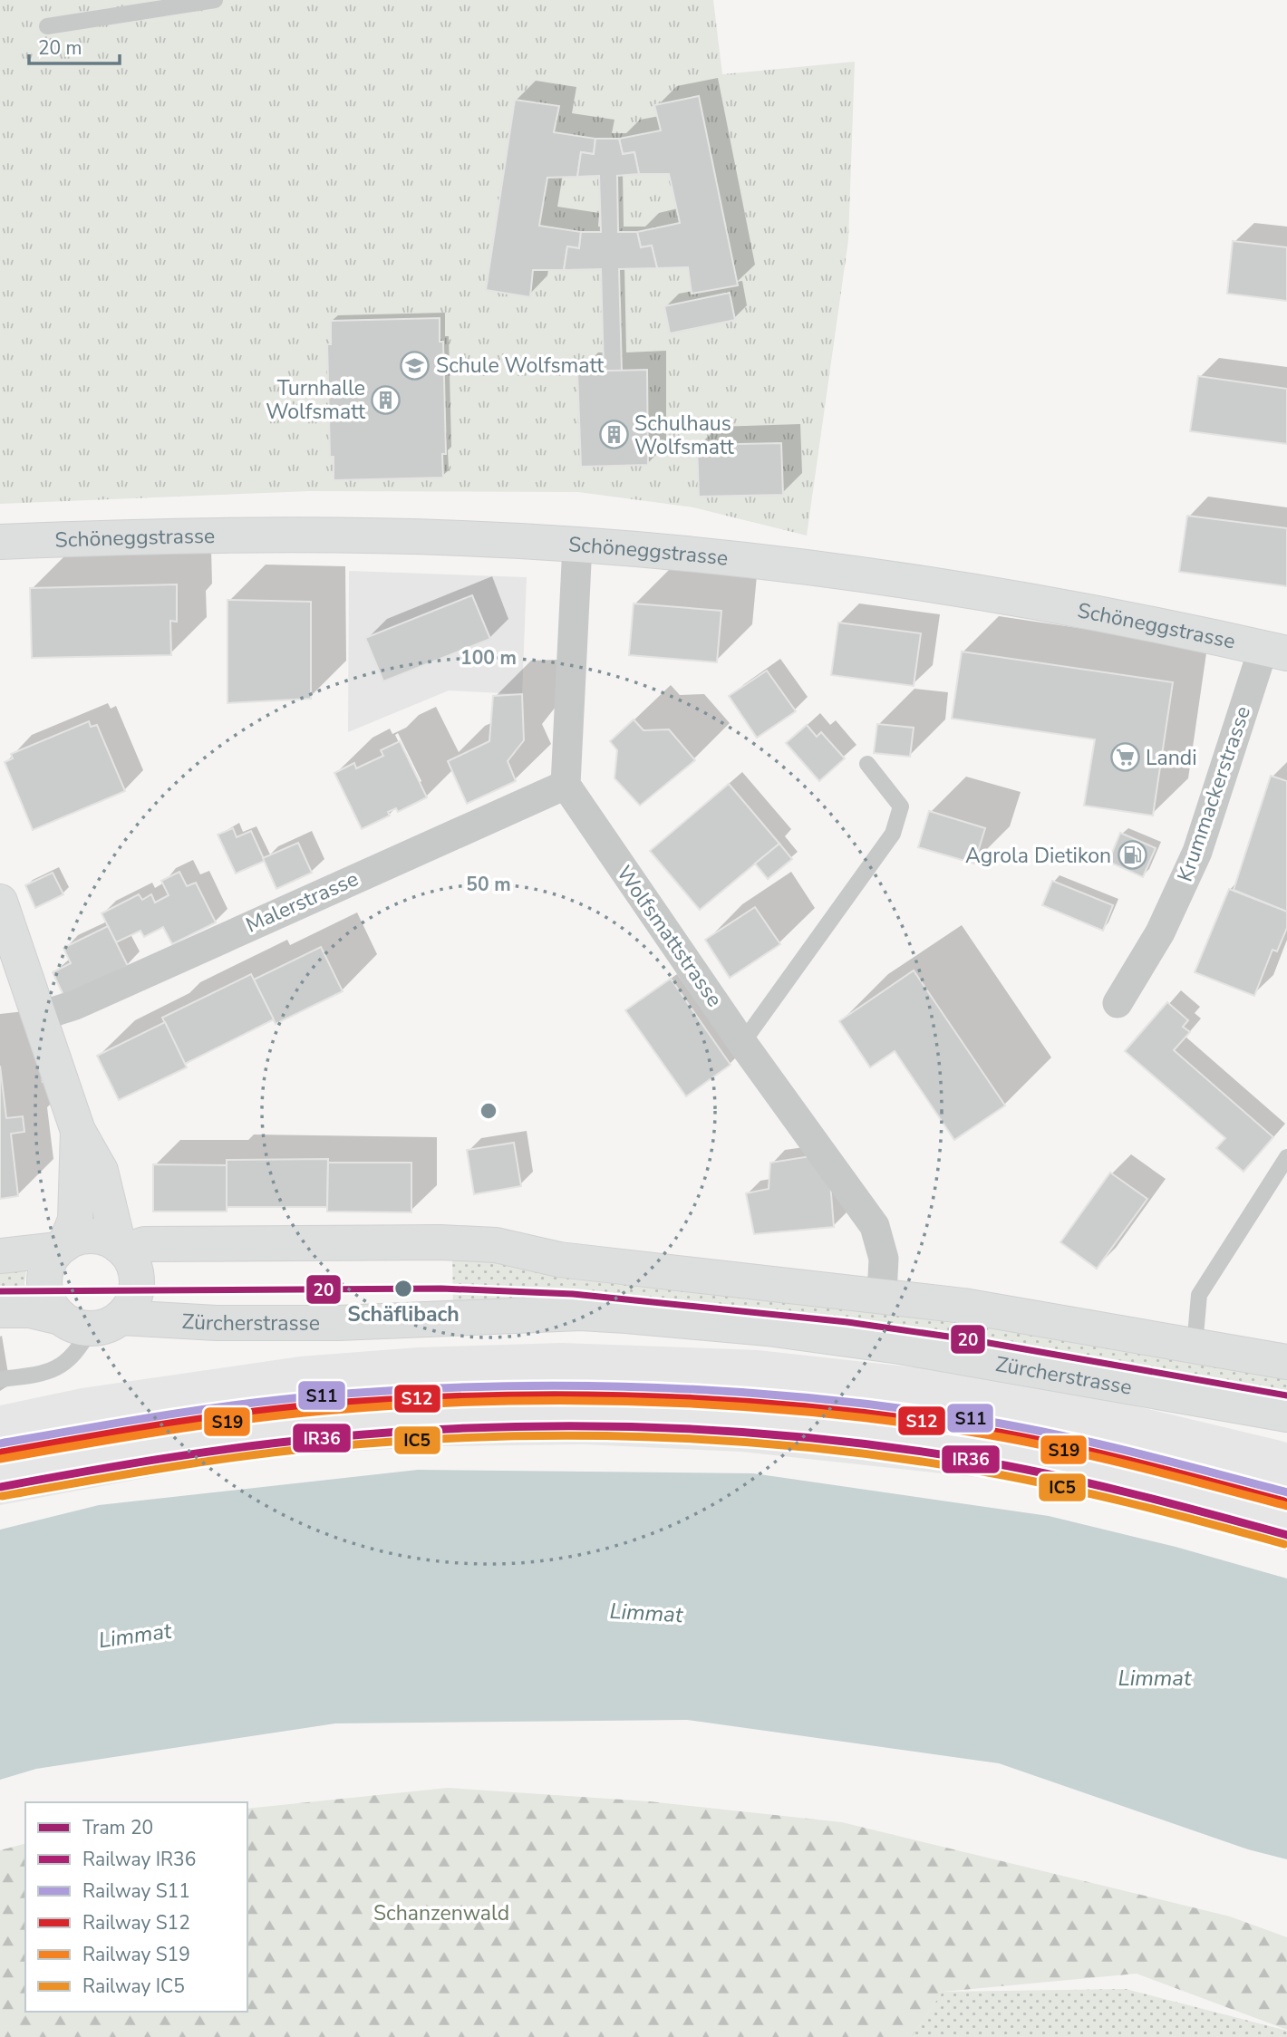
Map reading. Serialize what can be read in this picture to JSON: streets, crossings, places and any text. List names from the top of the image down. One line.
{"streets":{"main road":["Schöneggstrasse","Zürcherstrasse"],"street":["Krummackerstrasse","Malerstrasse","Wolfsmattstrasse"]},"crossings":[["Schöneggstrasse","Krummackerstrasse"],["Malerstrasse","Wolfsmattstrasse"]],"water":["Limmat"],"parks":["Schanzenwald"],"places":{"school or university":["Schule Wolfsmatt"],"building":["Turnhalle Wolfsmatt","Schulhaus Wolfsmatt"],"supermarket":["Landi"],"fuel station":["Agrola Dietikon"],"other":["Schäflibach"]},"lines":["tram line 20","rail line S11","rail line S12","rail line S19","rail line IR36","rail line IC5"],"legend":["Tram 20","Railway IR36","Railway S11","Railway S12","Railway S19","Railway IC5"],"scale_bar":"20 m","rings":["100 m","50 m"]}
